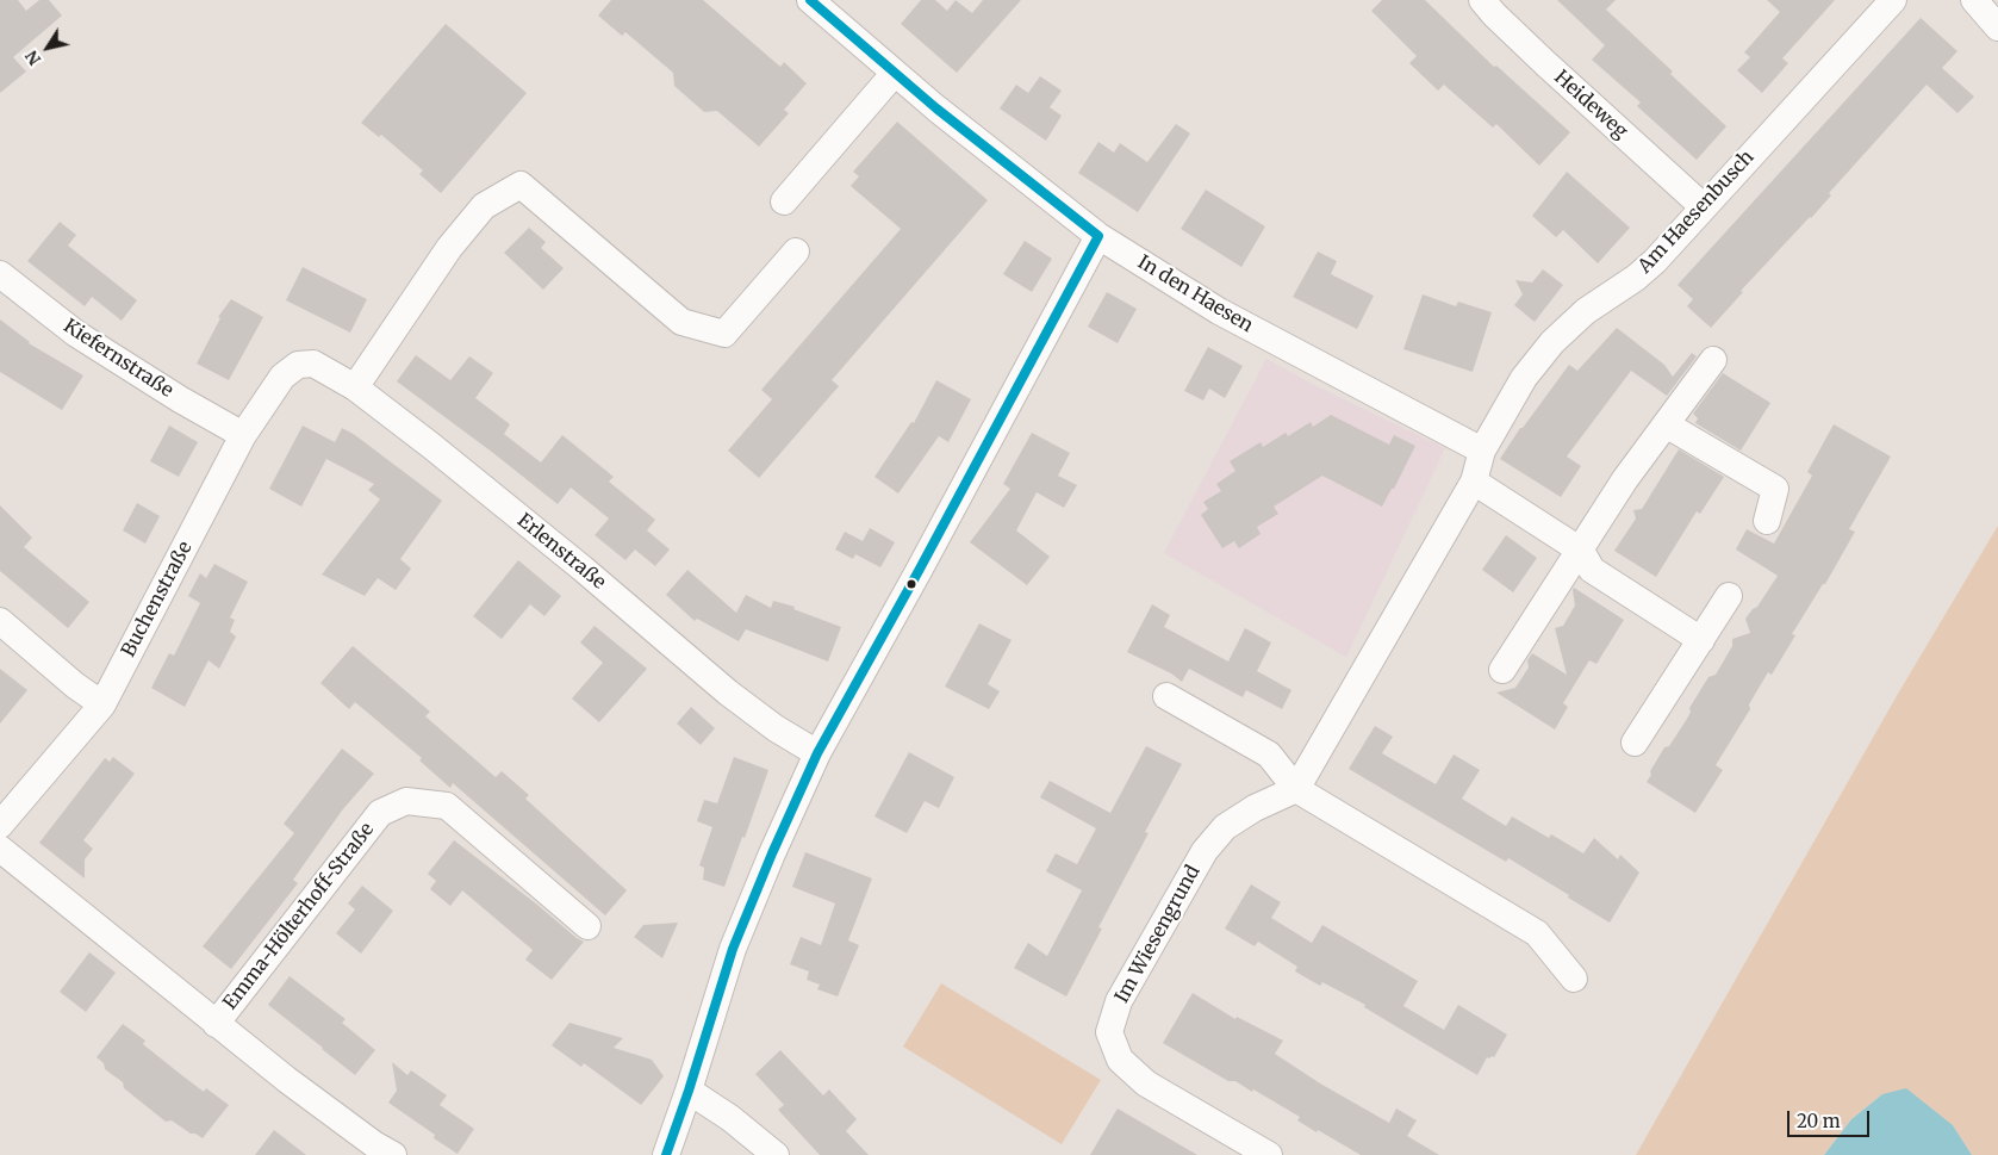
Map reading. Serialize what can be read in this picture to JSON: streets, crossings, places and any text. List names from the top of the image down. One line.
{"streets":{"street":["Heideweg","Am Haesenbusch","In den Haesen","Kiefernstraße","Erlenstraße","Buchenstraße","Emma-Hölterhoff-Straße","Im Wiesengrund"]},"crossings":[["Heideweg","Am Haesenbusch"],["Am Haesenbusch","In den Haesen"],["Kiefernstraße","Buchenstraße"],["Erlenstraße","Buchenstraße"]],"scale_bar":"20 m","north":"bottom left"}
